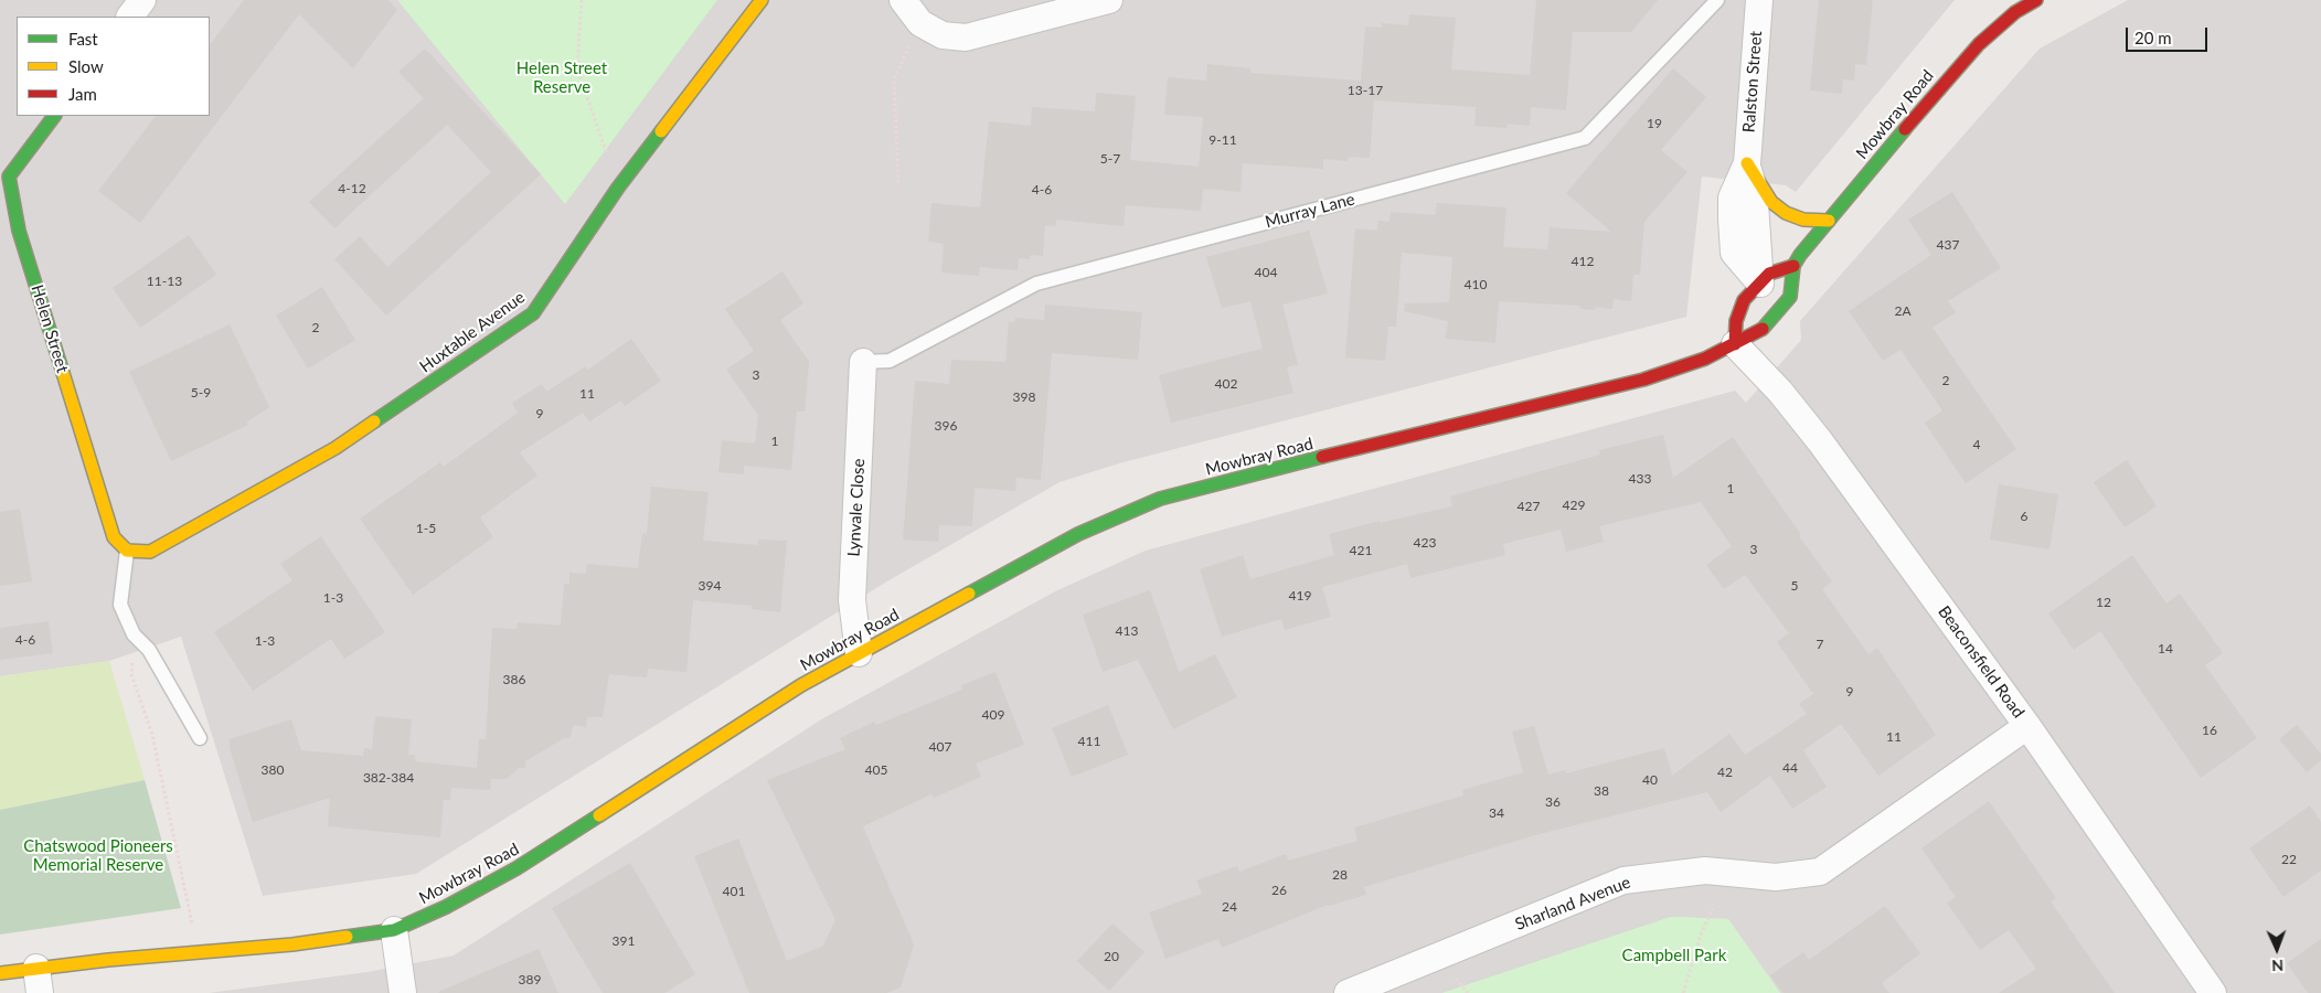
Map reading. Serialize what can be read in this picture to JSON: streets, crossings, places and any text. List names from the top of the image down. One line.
{"streets":{"main road":["Mowbray Road","Helen Street","Huxtable Avenue"],"street":["Ralston Street","Lynvale Close","Beaconsfield Road","Sharland Avenue"],"lane":["Murray Lane"]},"crossings":[["Ralston Street","Mowbray Road"],["Mowbray Road","Lynvale Close"],["Mowbray Road","Beaconsfield Road"],["Murray Lane","Lynvale Close"],["Helen Street","Huxtable Avenue"],["Beaconsfield Road","Sharland Avenue"]],"parks":["Helen Street Reserve","Chatswood Pioneers Memorial Reserve","Campbell Park"],"house_numbers":["13-17","19","9-11","5-7","4-12","4-6","437","412","404","11-13","410","2A","2","3","2","402","5-9","11","398","9","396","1","4","433","1","429","427","6","1-5","423","3","421","394","5","419","1-3","12","413","4-6","1-3","7","14","386","9","409","16","11","411","407","44","380","405","42","382-384","40","38","36","34","22","28","26","401","24","391","20","389"],"legend":["Fast","Slow","Jam"],"scale_bar":"20 m","north":"bottom"}
